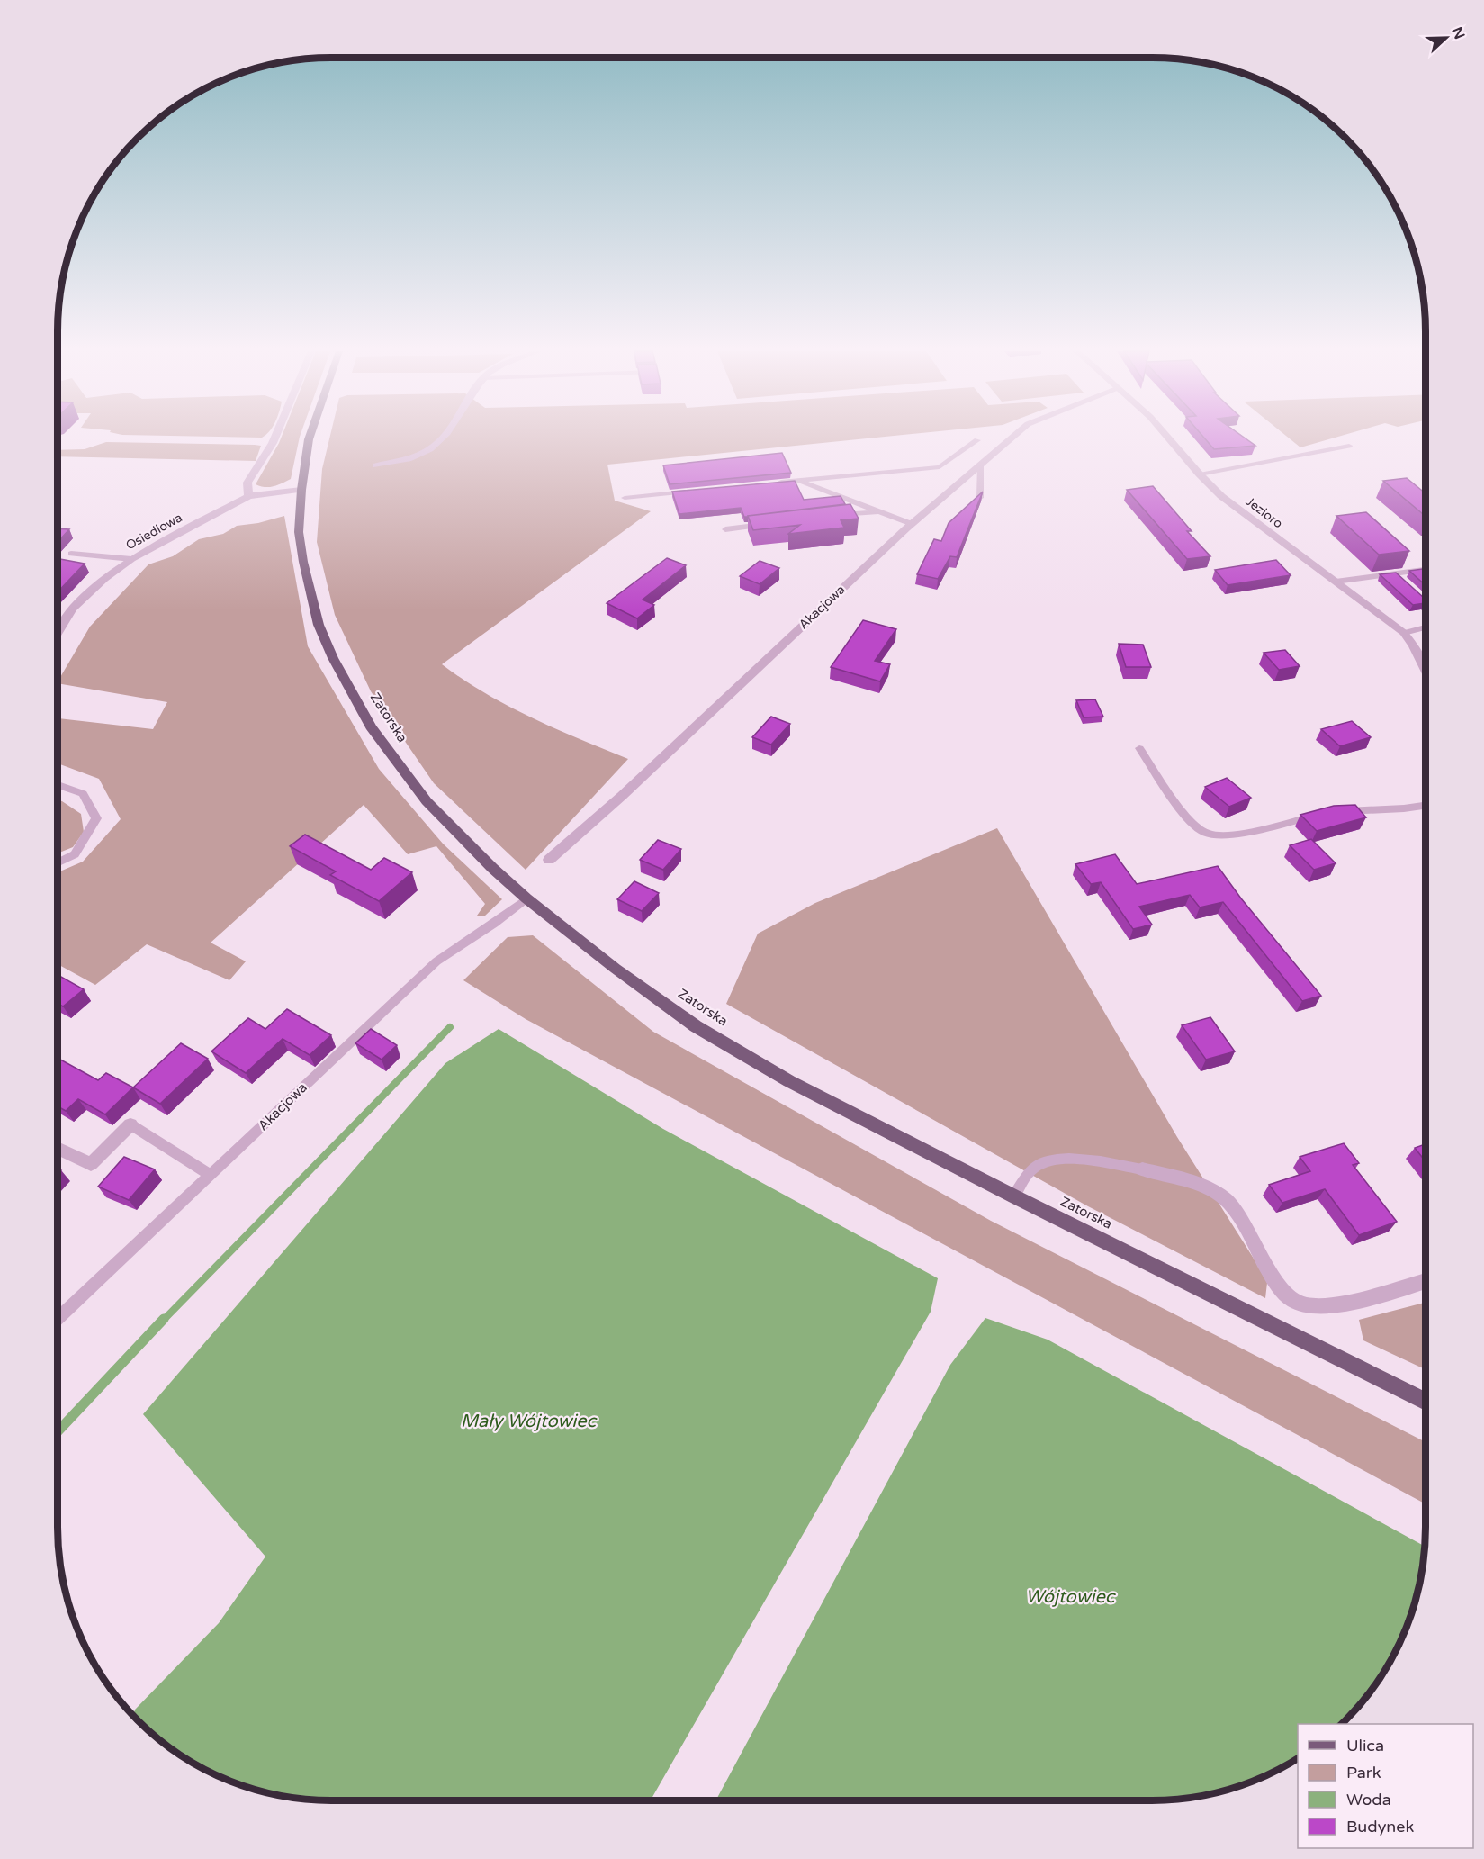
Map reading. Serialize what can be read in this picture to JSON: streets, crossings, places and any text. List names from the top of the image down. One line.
{"streets":{"main road":["Zatorska"],"street":["Jezioro","Osiedlowa","Akacjowa"]},"crossings":[["Osiedlowa","Zatorska"],["Akacjowa","Zatorska"]],"water":["Mały Wójtowiec","Wójtowiec"],"legend":["Ulica","Park","Woda","Budynek"],"north":"right"}
